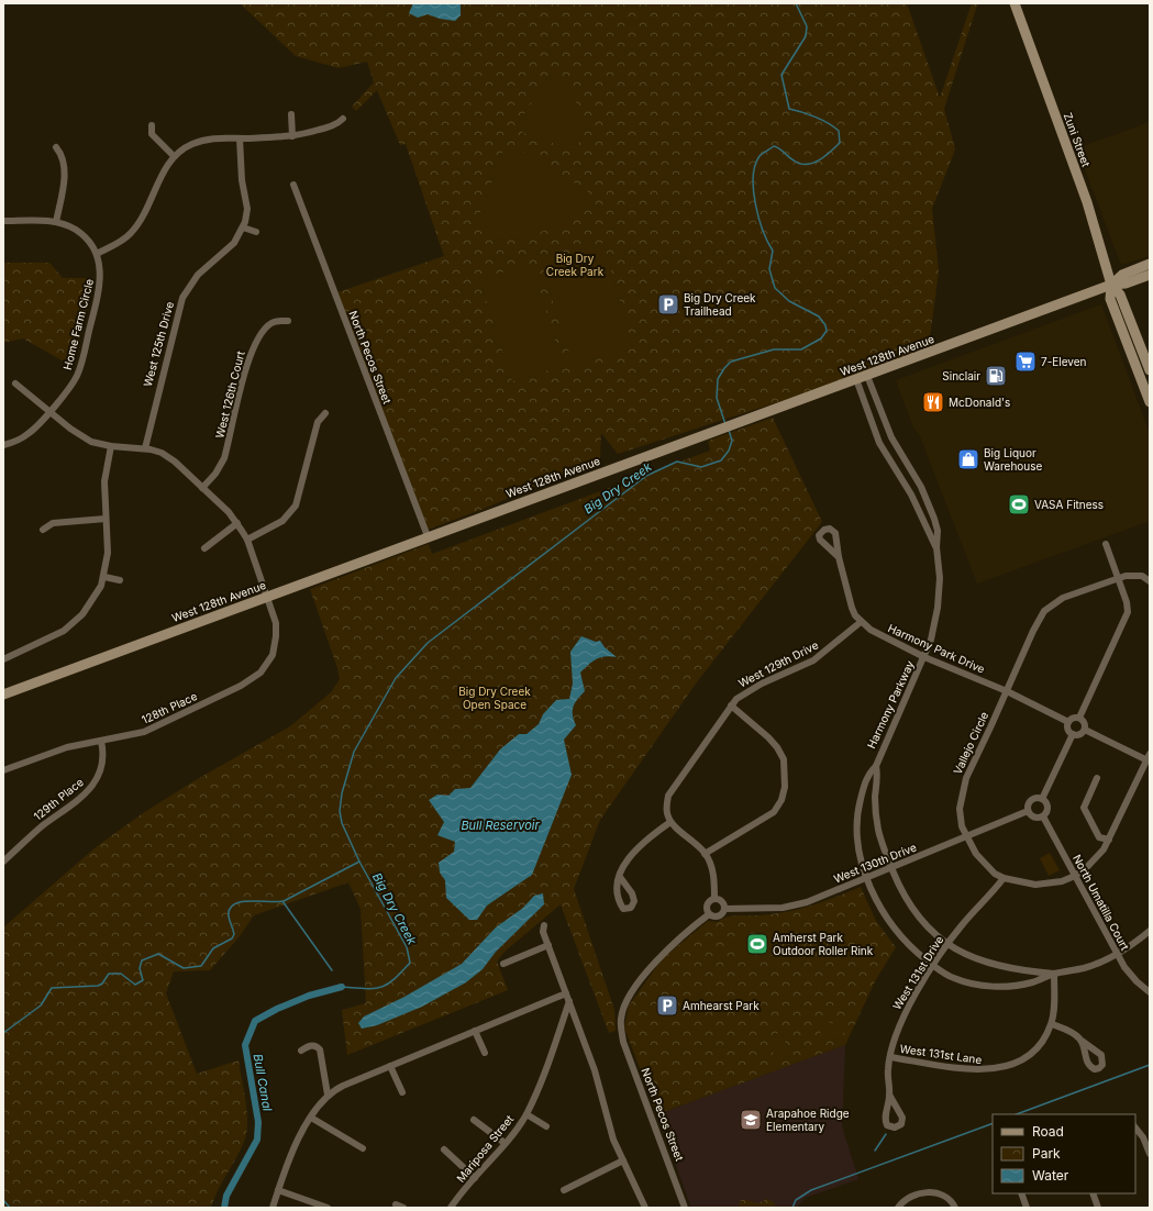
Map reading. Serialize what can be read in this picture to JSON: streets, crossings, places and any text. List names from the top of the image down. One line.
{"streets":{"main road":["Zuni Street","West 128th Avenue"],"street":["Home Farm Circle","West 125th Drive","North Pecos Street","West 126th Court","Harmony Park Drive","West 129th Drive","Harmony Parkway","128th Place","Vallejo Circle","129th Place","West 130th Drive","North Umatilla Court","West 131st Drive","West 131st Lane","Mariposa Street"]},"crossings":[["Zuni Street","West 128th Avenue"],["Home Farm Circle","128th Place"],["West 125th Drive","128th Place"],["West 128th Avenue","North Pecos Street"],["West 128th Avenue","Harmony Parkway"],["West 128th Avenue","128th Place"],["North Pecos Street","West 130th Drive"],["West 126th Court","128th Place"],["Harmony Park Drive","West 129th Drive"],["Harmony Park Drive","Harmony Parkway"],["Harmony Park Drive","Vallejo Circle"],["Harmony Parkway","West 130th Drive"],["Harmony Parkway","North Umatilla Court"],["Harmony Parkway","West 131st Drive"],["Harmony Parkway","West 131st Lane"],["128th Place","129th Place"],["Vallejo Circle","West 130th Drive"],["Vallejo Circle","North Umatilla Court"],["Vallejo Circle","West 131st Drive"],["West 130th Drive","North Umatilla Court"],["West 131st Drive","West 131st Lane"]],"water":["Big Dry Creek","Bull Reservoir","Bull Canal"],"parks":["Big Dry Creek Park","Big Dry Creek Open Space"],"places":{"parking":["Big Dry Creek Trailhead","Amhearst Park"],"supermarket":["7-Eleven"],"fuel station":["Sinclair"],"restaurant":["McDonald's"],"shop":["Big Liquor Warehouse"],"sports":["VASA Fitness","Amherst Park Outdoor Roller Rink"],"school or university":["Arapahoe Ridge Elementary"]},"legend":["Road","Park","Water"]}
